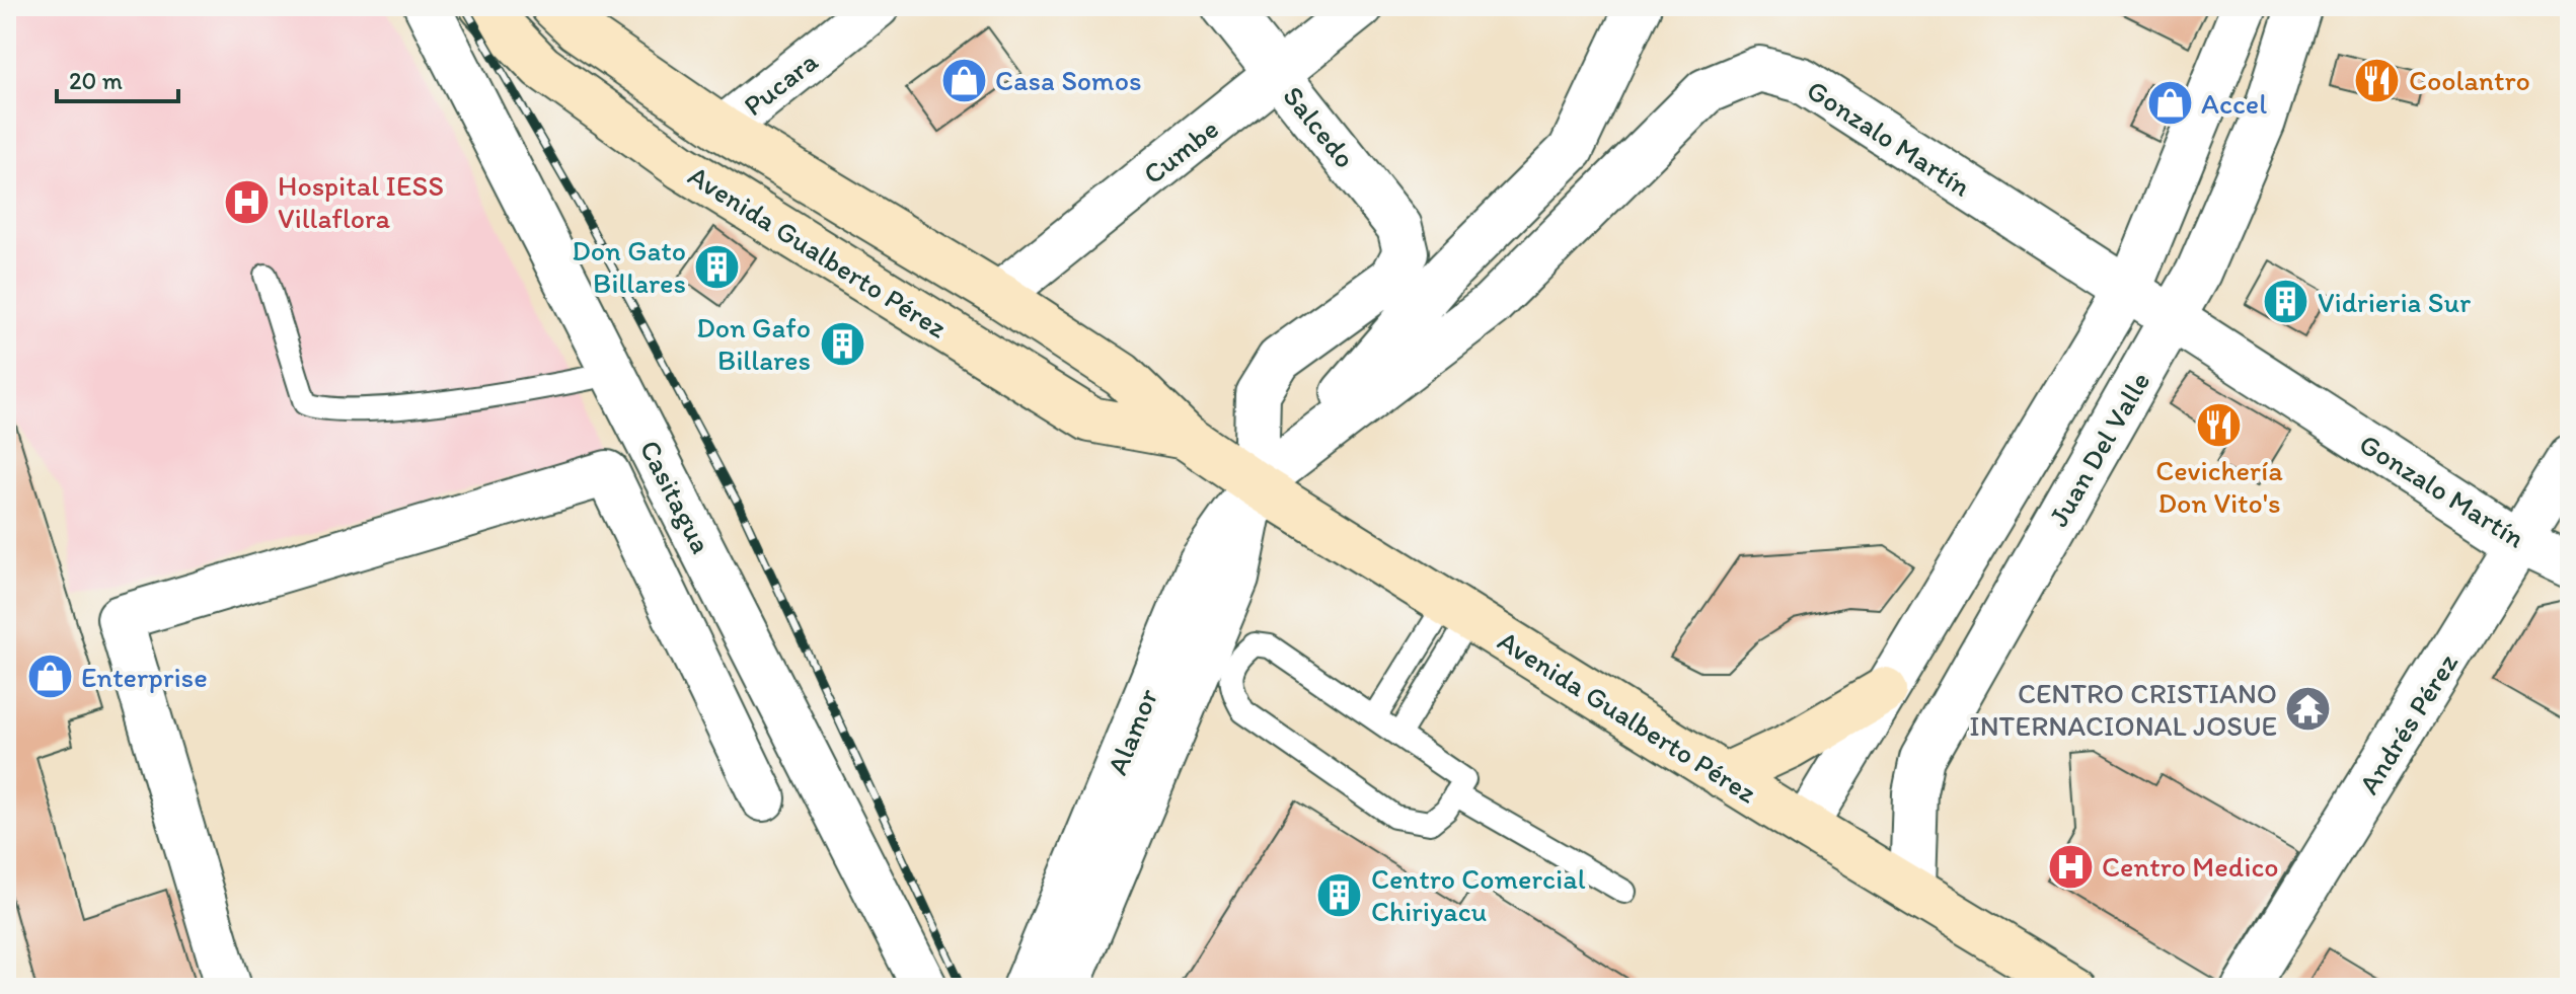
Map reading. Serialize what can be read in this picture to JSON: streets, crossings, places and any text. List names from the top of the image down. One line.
{"streets":{"main road":["Avenida Gualberto Pérez"],"street":["Pucara","Salcedo","Gonzalo Martín","Cumbe","Juan Del Valle","Casitagua","Andrés Pérez","Alamor"]},"crossings":[["Pucara","Avenida Gualberto Pérez"],["Salcedo","Cumbe"],["Salcedo","Alamor"],["Gonzalo Martín","Avenida Gualberto Pérez"],["Gonzalo Martín","Juan Del Valle"],["Gonzalo Martín","Andrés Pérez"],["Gonzalo Martín","Alamor"],["Cumbe","Avenida Gualberto Pérez"],["Avenida Gualberto Pérez","Juan Del Valle"],["Avenida Gualberto Pérez","Alamor"]],"places":{"shop":["Casa Somos","Accel","Enterprise"],"restaurant":["Coolantro","Cevichería Don Vito's"],"hospital":["Hospital IESS Villaflora","Centro Medico"],"building":["Don Gato Billares","Vidrieria Sur","Don Gafo Billares","Centro Comercial Chiriyacu"],"temple":["CENTRO CRISTIANO INTERNACIONAL JOSUE"]},"scale_bar":"20 m"}
